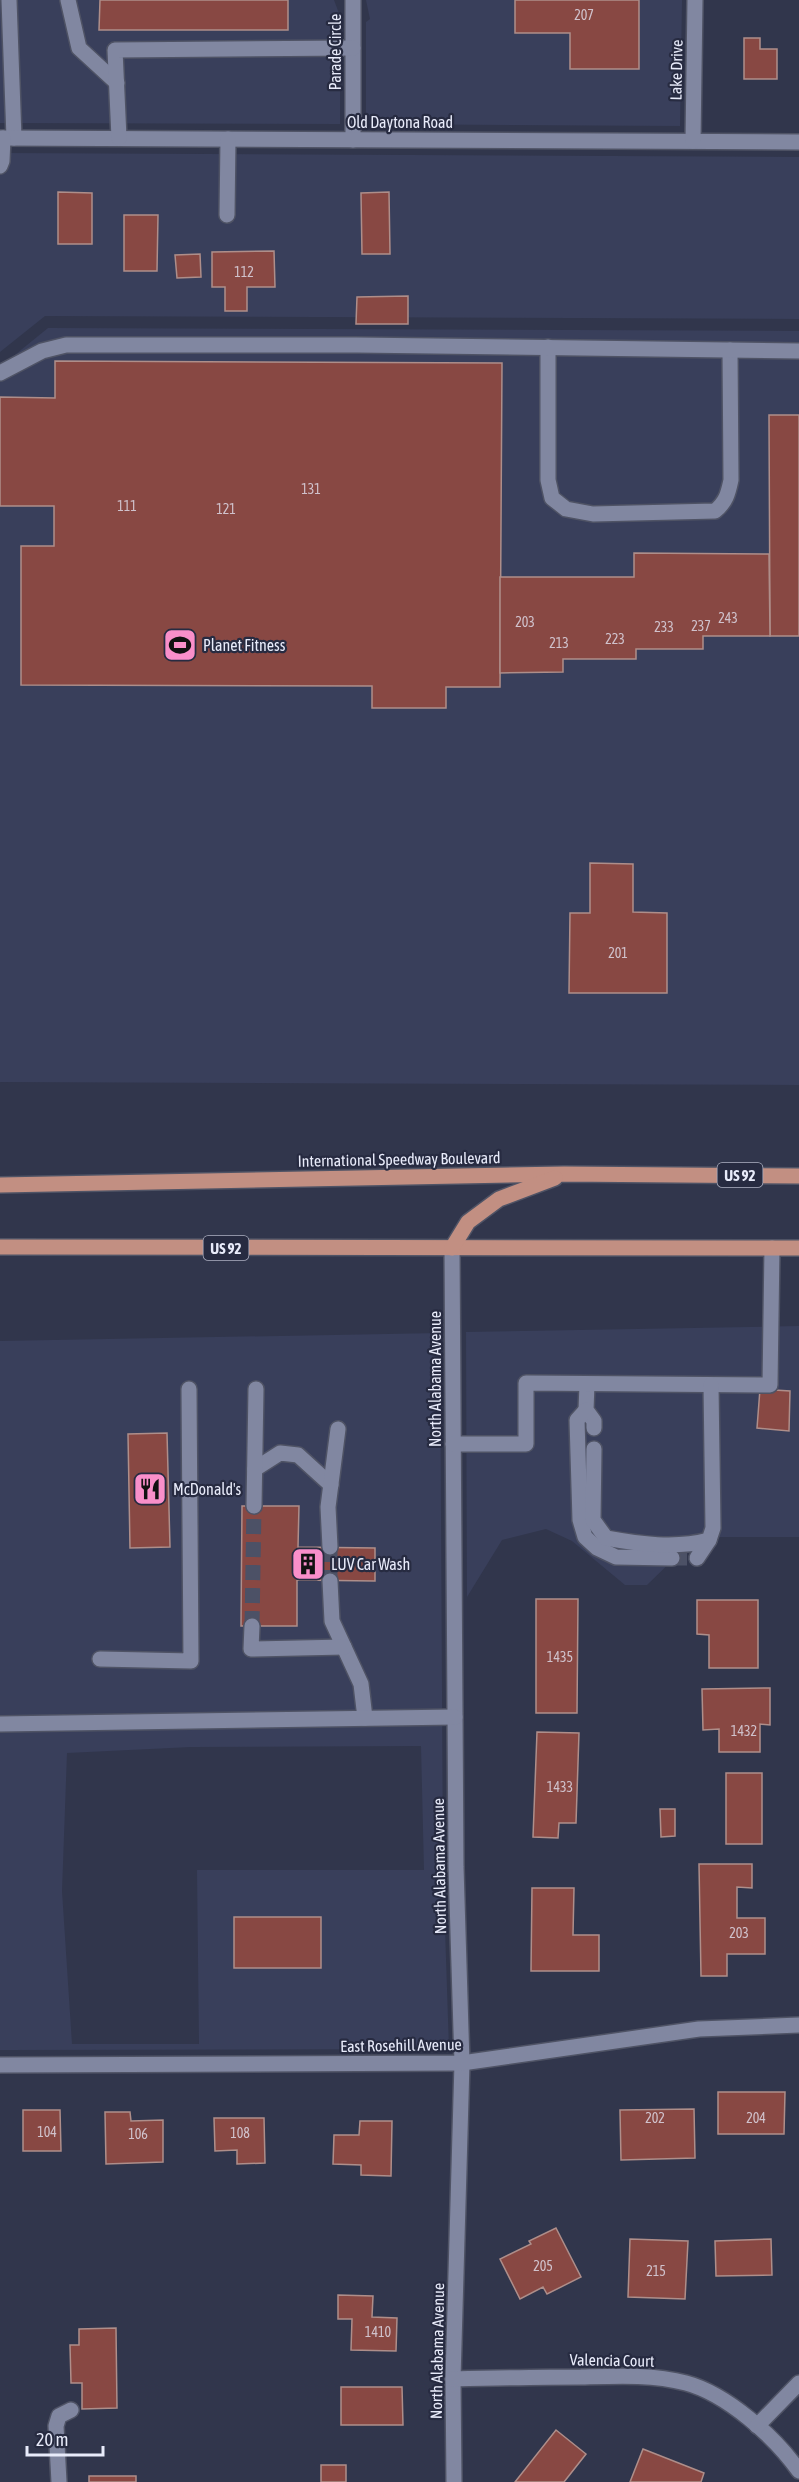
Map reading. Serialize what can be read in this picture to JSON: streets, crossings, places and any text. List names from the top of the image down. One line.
{"streets":{"main road":["International Speedway Boulevard","US 92"],"street":["Parade Circle","Lake Drive","Old Daytona Road","North Alabama Avenue","East Rosehill Avenue","Valencia Court"]},"crossings":[["Parade Circle","Old Daytona Road"],["Lake Drive","Old Daytona Road"],["US 92","North Alabama Avenue"],["North Alabama Avenue","East Rosehill Avenue"],["North Alabama Avenue","Valencia Court"]],"places":{"sports":["Planet Fitness"],"restaurant":["McDonald's"],"building":["LUV Car Wash"]},"house_numbers":["207","112","131","111","121","243","203","237","233","223","213","201","1435","1432","1433","203","202","204","104","108","106","205","215","1410"],"scale_bar":"20 m"}
